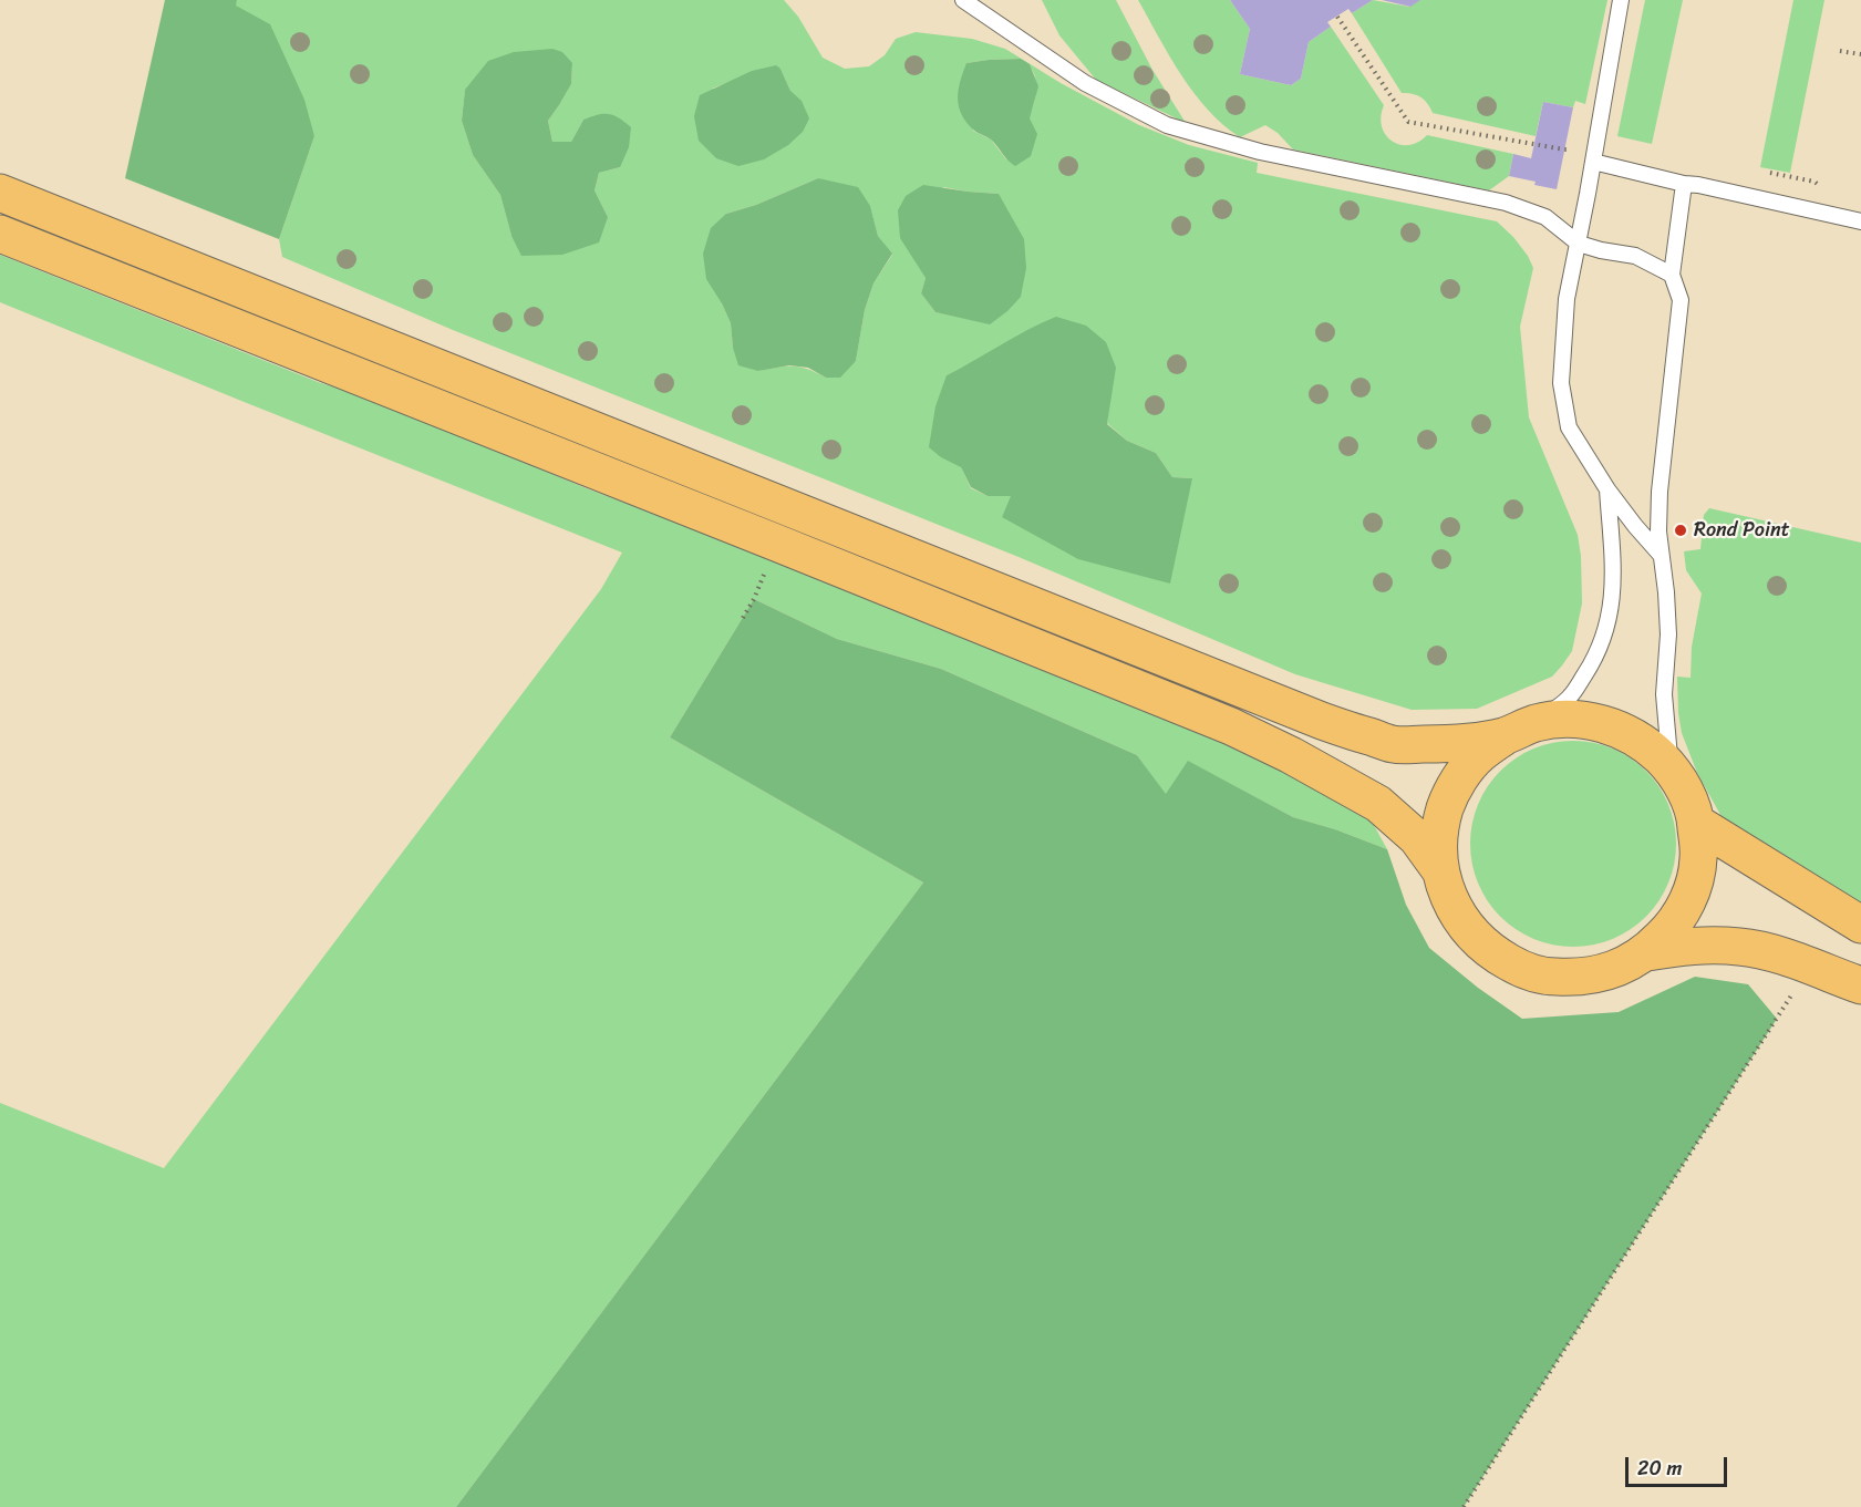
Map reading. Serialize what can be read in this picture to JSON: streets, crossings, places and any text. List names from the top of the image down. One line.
{"places":["Rond Point"],"scale_bar":"20 m"}
